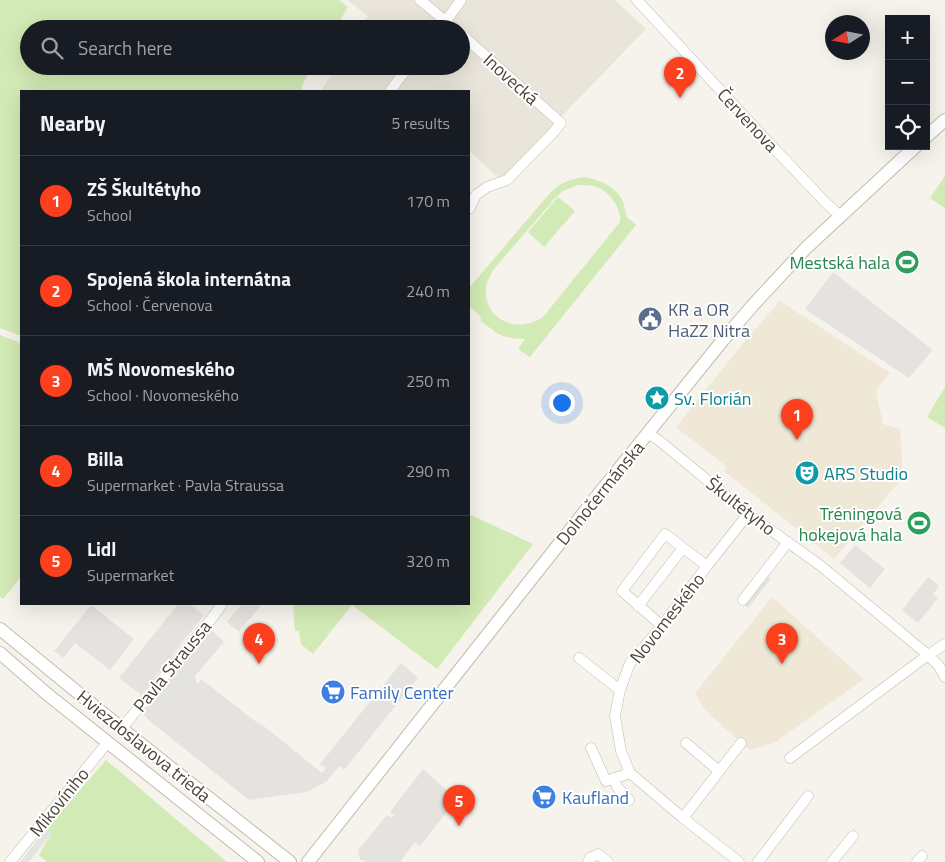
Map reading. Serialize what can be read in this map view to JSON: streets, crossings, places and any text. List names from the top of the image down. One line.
{"streets":{"street":["Inovecká","Červenova","Dolnočermánska","Škultétyho","Novomeského","Pavla Straussa","Hviezdoslavova trieda","Mikovíniho"]},"crossings":[["Červenova","Dolnočermánska"],["Dolnočermánska","Škultétyho"],["Škultétyho","Novomeského"],["Pavla Straussa","Hviezdoslavova trieda"],["Hviezdoslavova trieda","Mikovíniho"]],"places":{"sports":["Mestská hala","Tréningová hokejová hala"],"public building":["KR a OR HaZZ Nitra"],"place":["Sv. Florián"],"theatre":["ARS Studio"],"supermarket":["Family Center","Kaufland"]},"north":"left","page":{"map_buttons":["+","−"],"search":"Search here","pins":["2","1","3","4","5"],"heading":["Nearby","5 results"],"list":[{"mark":"1","name":"ZŠ Škultétyho","note":"School","value":"170 m"},{"mark":"2","name":"Spojená škola internátna","note":"School · Červenova","value":"240 m"},{"mark":"3","name":"MŠ Novomeského","note":"School · Novomeského","value":"250 m"},{"mark":"4","name":"Billa","note":"Supermarket · Pavla Straussa","value":"290 m"},{"mark":"5","name":"Lidl","note":"Supermarket","value":"320 m"}]}}
